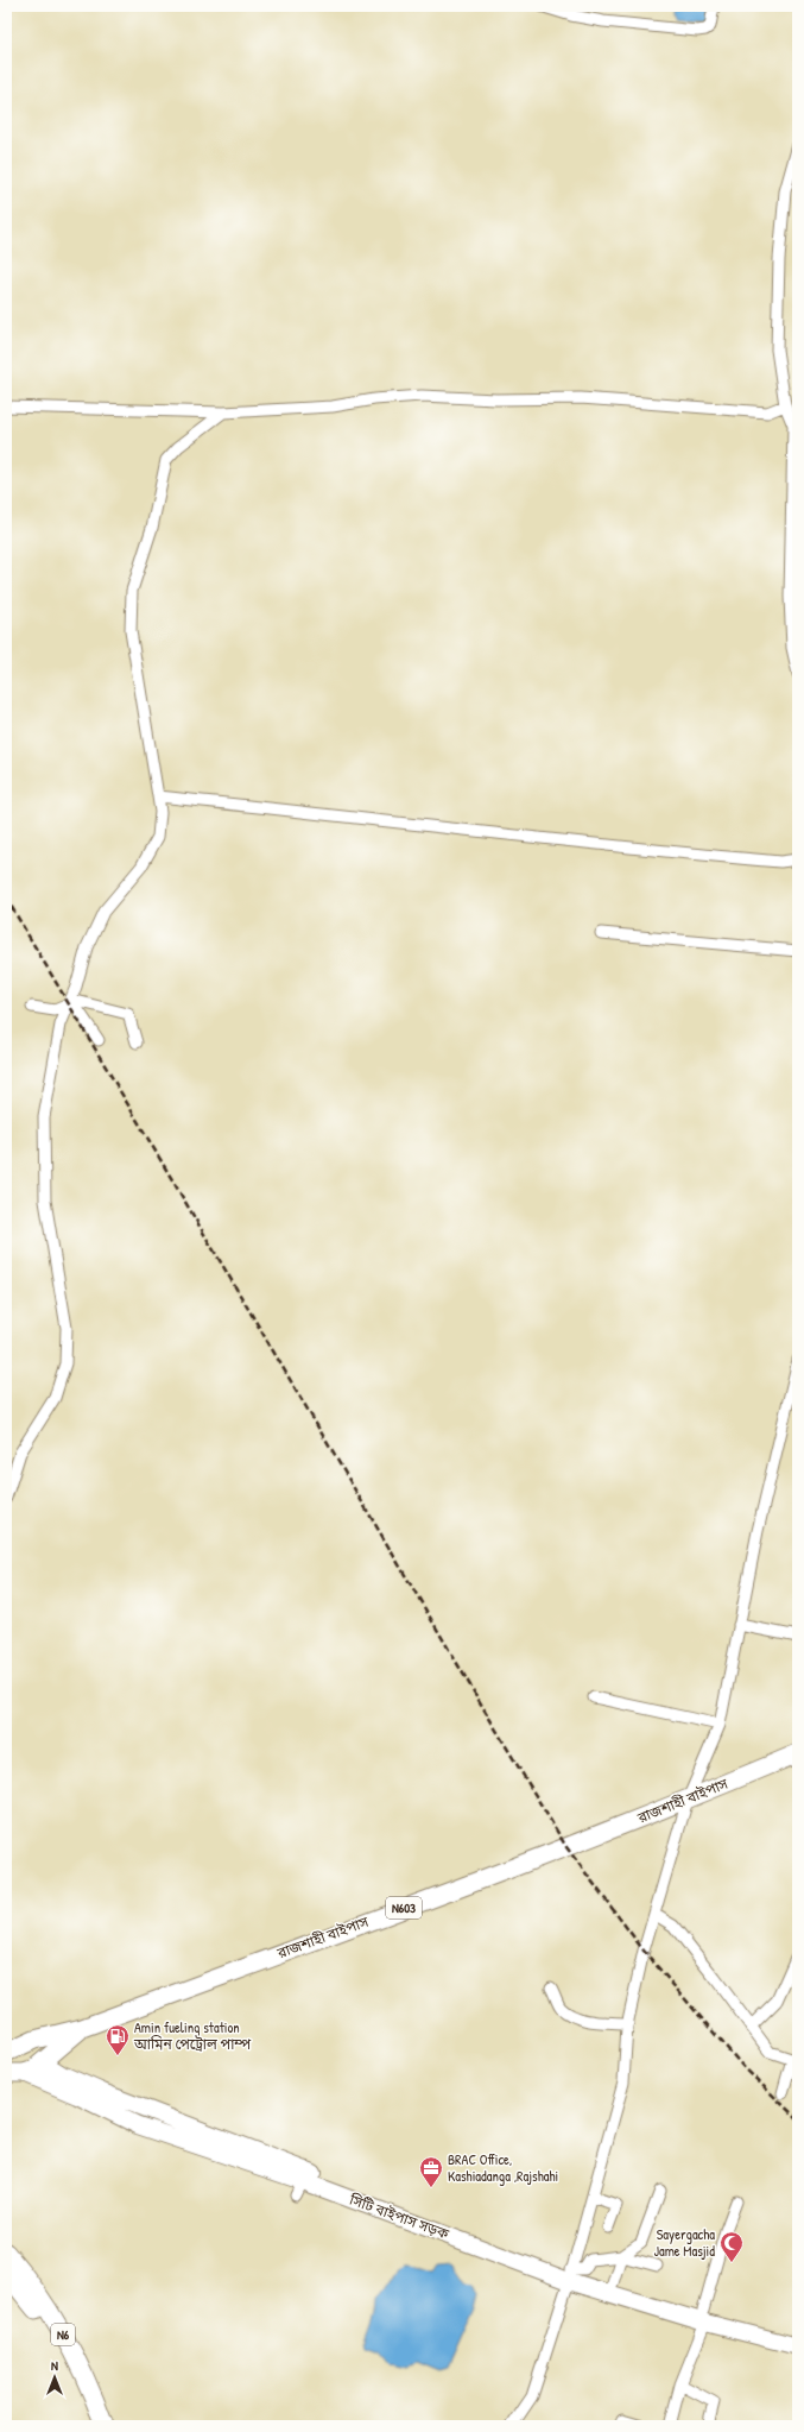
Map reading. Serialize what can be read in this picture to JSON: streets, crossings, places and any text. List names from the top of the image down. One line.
{"streets":{"highway":["রাজশাহী বাইপাস","N603","N6"],"main road":["সিটি বাইপাস সড়ক"]},"places":{"fuel station":["Amin fueling station আমিন পেট্রোল পাম্প"],"office":["BRAC Office, Kashiadanga ,Rajshahi"],"mosque":["Sayergacha Jame Masjid"]},"north":"top"}
